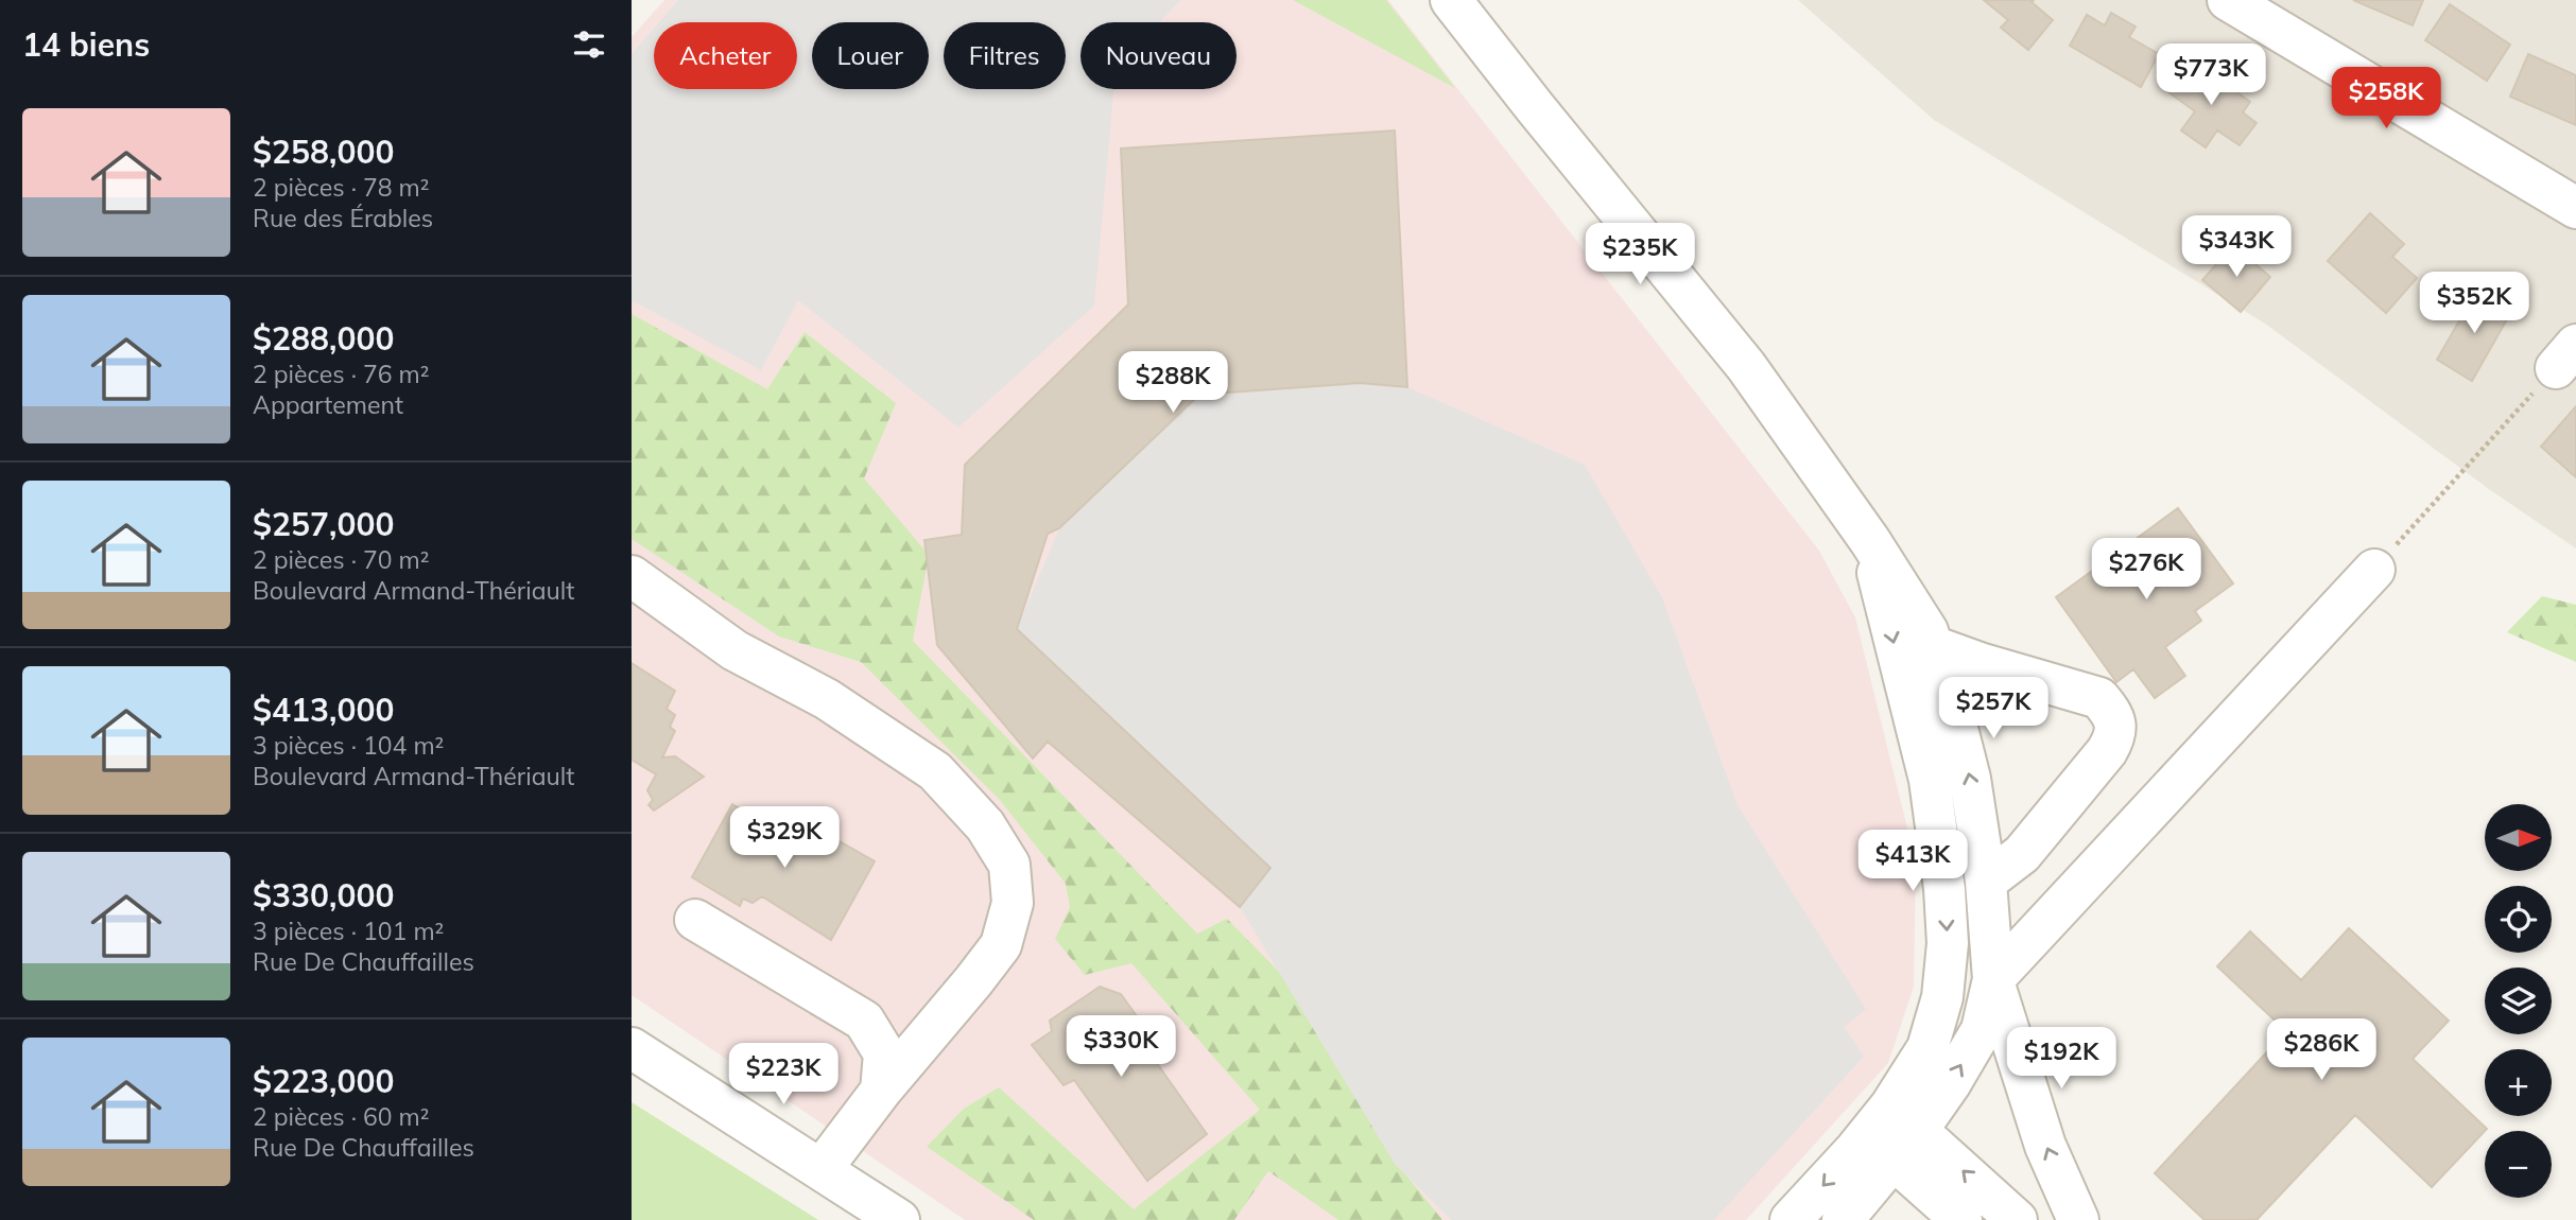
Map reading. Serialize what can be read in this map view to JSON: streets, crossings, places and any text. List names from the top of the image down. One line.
{"north":"right","page":{"heading":"14 biens","chip":["Acheter","Louer","Filtres","Nouveau"],"price":["$773K","$258K","$343K","$235K","$352K","$288K","$276K","$257K","$329K","$413K","$330K","$286K","$192K","$223K"],"list":[{"name":"$258,000","note":"2 pièces · 78 m² · Rue des Érables"},{"name":"$288,000","note":"2 pièces · 76 m² · Appartement"},{"name":"$257,000","note":"2 pièces · 70 m² · Boulevard Armand-Thériault"},{"name":"$413,000","note":"3 pièces · 104 m² · Boulevard Armand-Thériault"},{"name":"$330,000","note":"3 pièces · 101 m² · Rue De Chauffailles"},{"name":"$223,000","note":"2 pièces · 60 m² · Rue De Chauffailles"}],"map_buttons":["+","−"]}}
